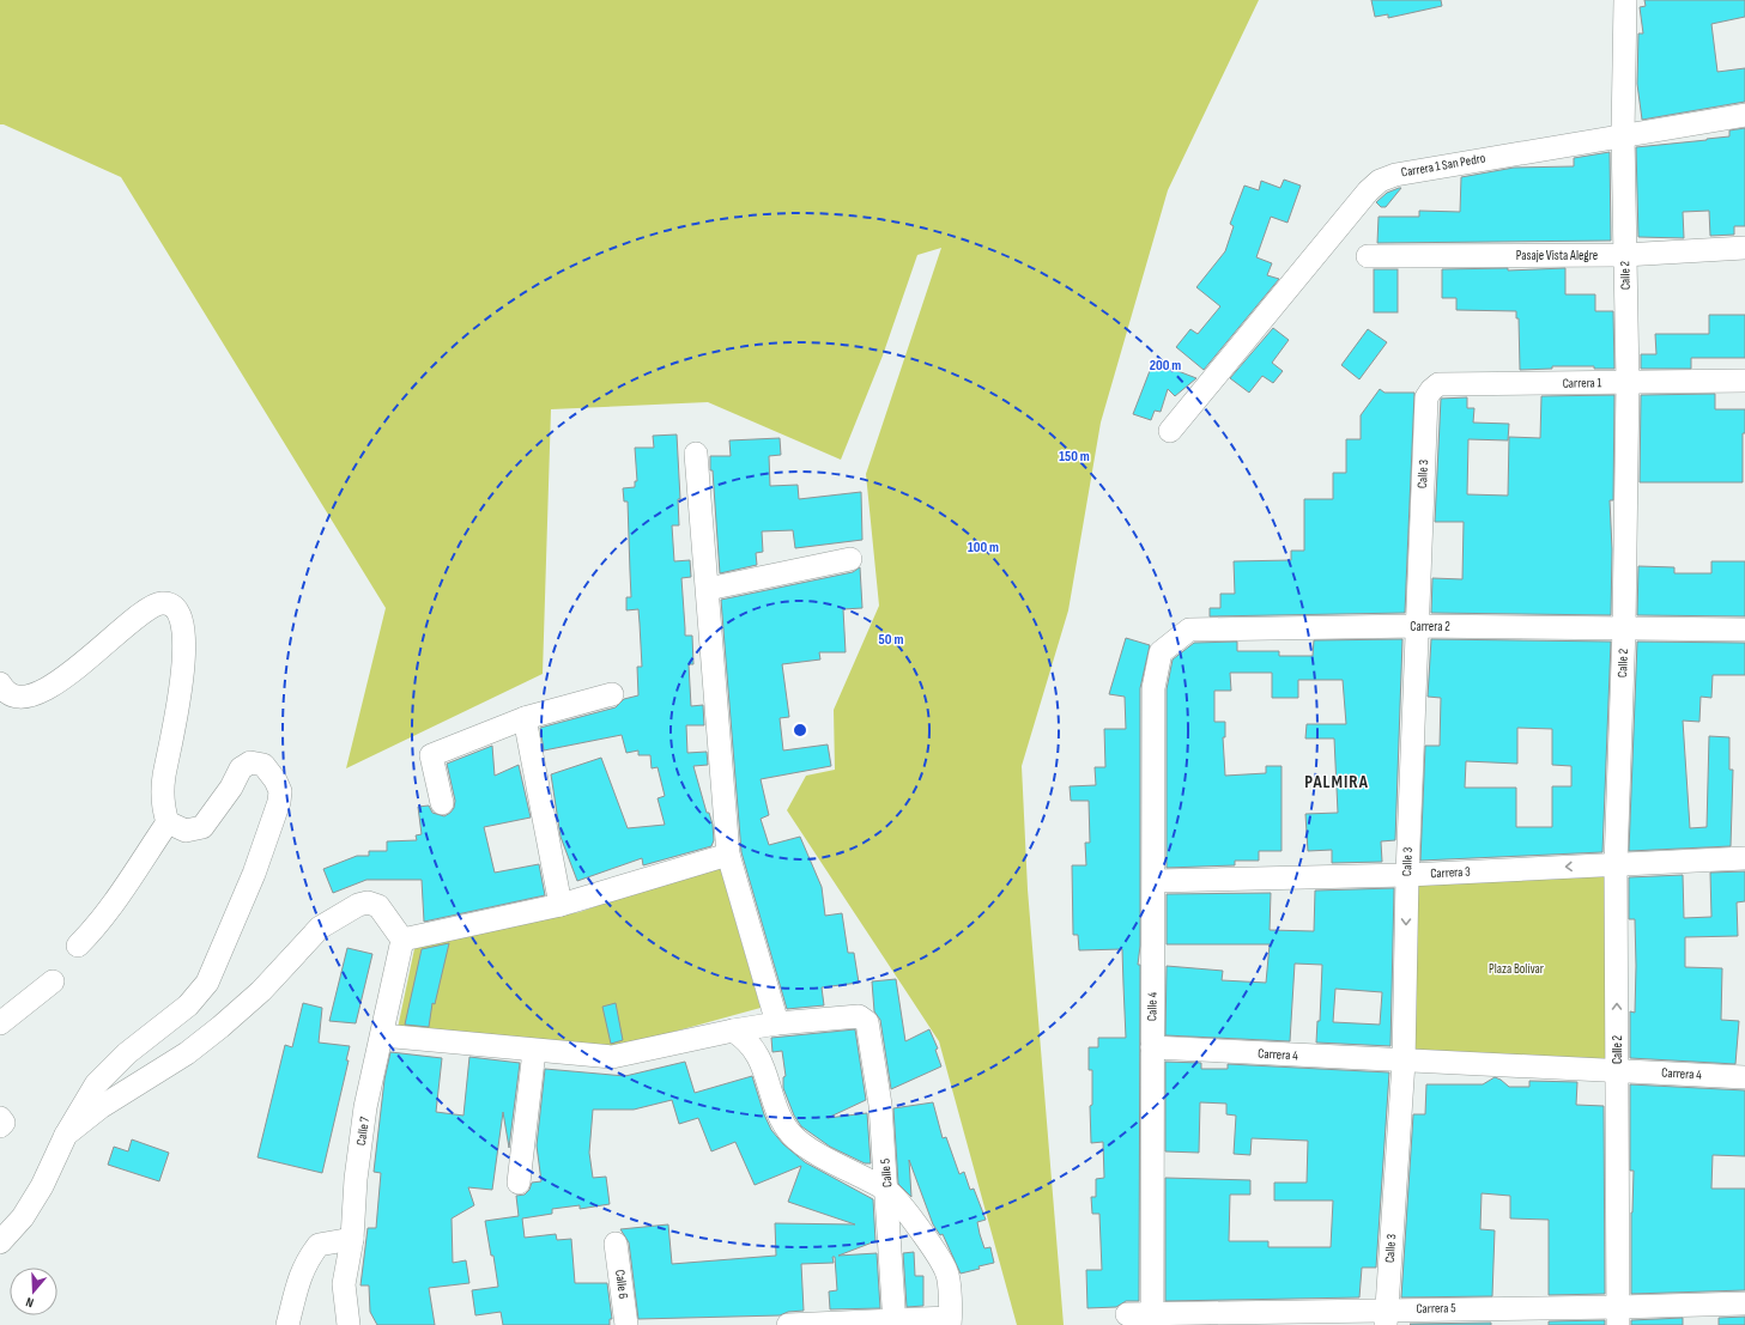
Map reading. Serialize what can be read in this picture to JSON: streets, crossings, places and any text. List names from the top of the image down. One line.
{"streets":{"street":["Carrera 1 San Pedro","Pasaje Vista Alegre","Calle 2","Carrera 1","Calle 3","Carrera 2","Carrera 3","Calle 4","Carrera 4","Calle 7","Calle 5","Calle 6","Carrera 5"]},"crossings":[["Carrera 1 San Pedro","Calle 2"],["Pasaje Vista Alegre","Calle 2"],["Calle 2","Carrera 1"],["Calle 2","Carrera 2"],["Calle 2","Carrera 3"],["Calle 2","Carrera 4"],["Calle 2","Carrera 5"],["Carrera 1","Calle 3"],["Calle 3","Carrera 2"],["Calle 3","Carrera 3"],["Calle 3","Carrera 4"],["Calle 3","Carrera 5"],["Carrera 2","Calle 4"],["Carrera 3","Calle 4"],["Calle 4","Carrera 4"],["Calle 4","Carrera 5"]],"one_way":["Carrera 3"],"districts":["PALMIRA"],"parks":["Plaza Bolívar"],"north":"bottom","rings":["200 m","150 m","100 m","50 m"]}
